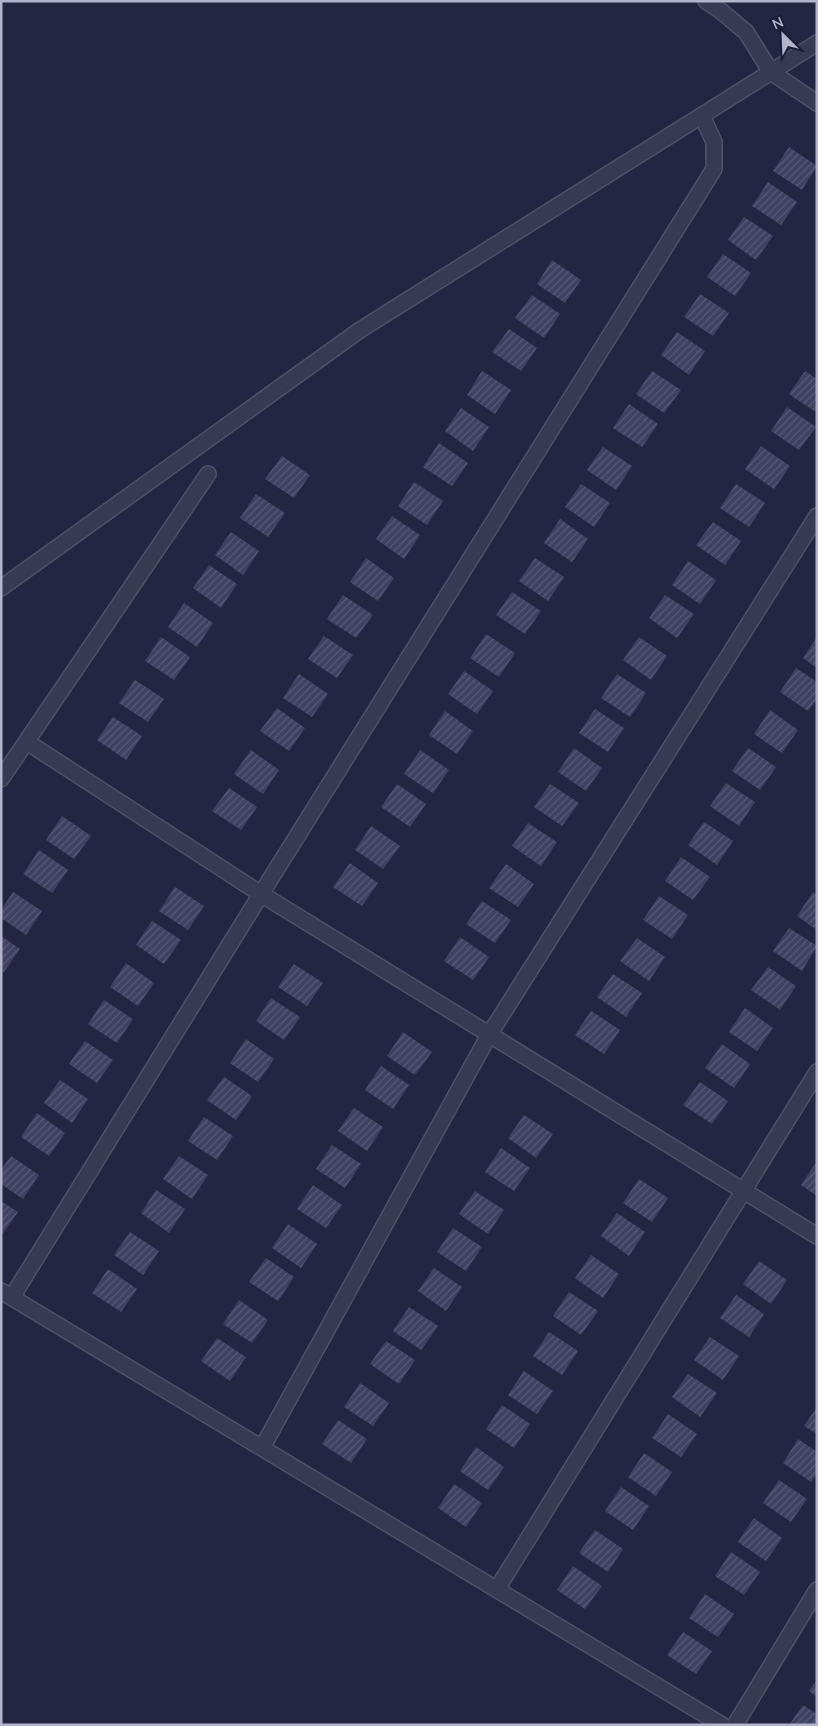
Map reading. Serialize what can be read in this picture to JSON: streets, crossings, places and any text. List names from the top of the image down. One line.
{"north":"top left"}
